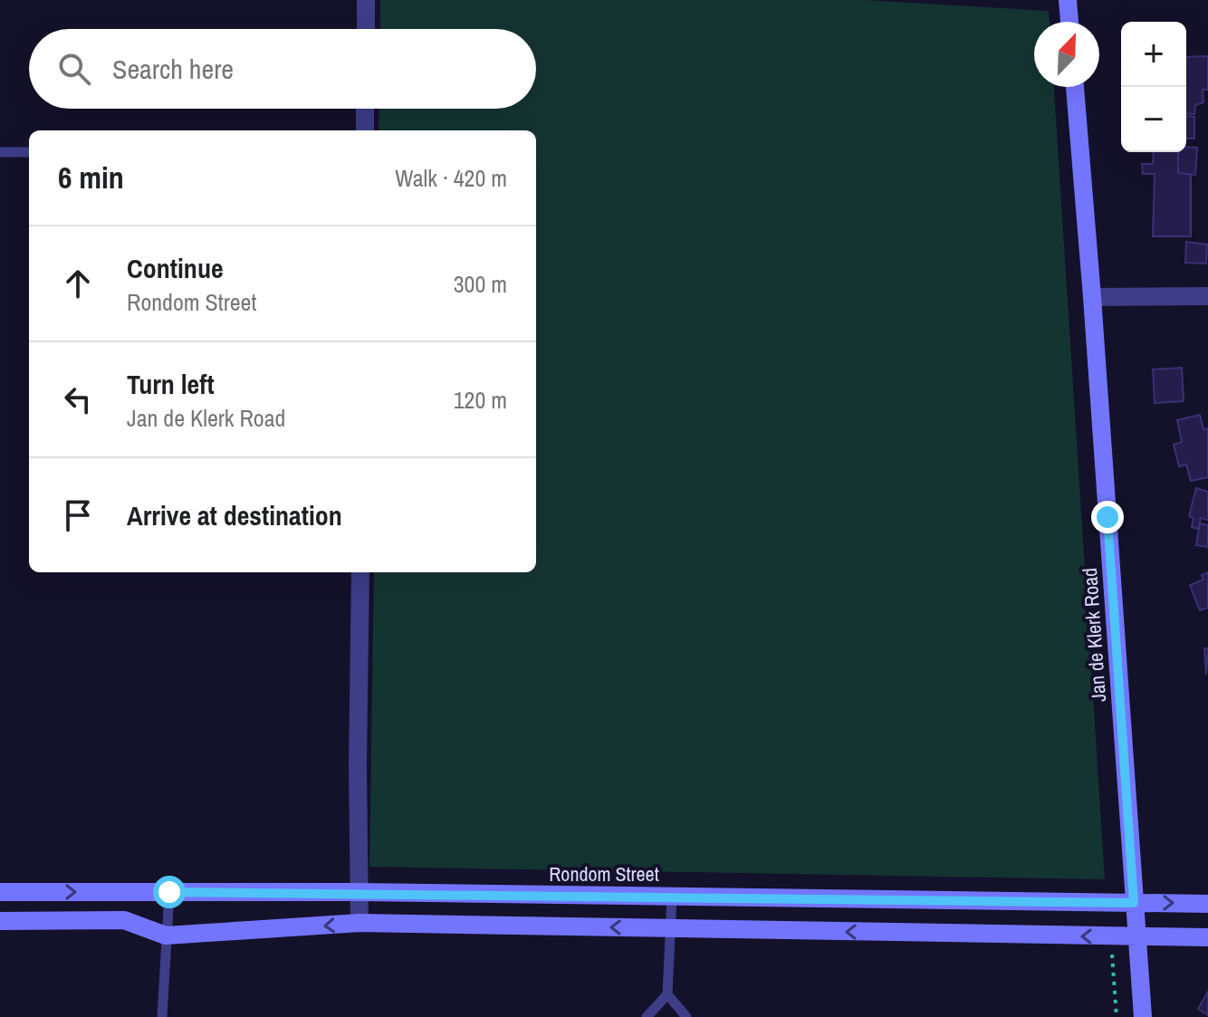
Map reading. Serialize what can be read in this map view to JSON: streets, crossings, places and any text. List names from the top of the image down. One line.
{"streets":{"street":["Jan de Klerk Road","Rondom Street"]},"crossings":[["Jan de Klerk Road","Rondom Street"]],"north":"top right","page":{"map_buttons":["+","−"],"search":"Search here","heading":["6 min","Walk · 420 m"],"list":[["Continue","Rondom Street","300 m"],["Turn left","Jan de Klerk Road","120 m"],"Arrive at destination"]}}
